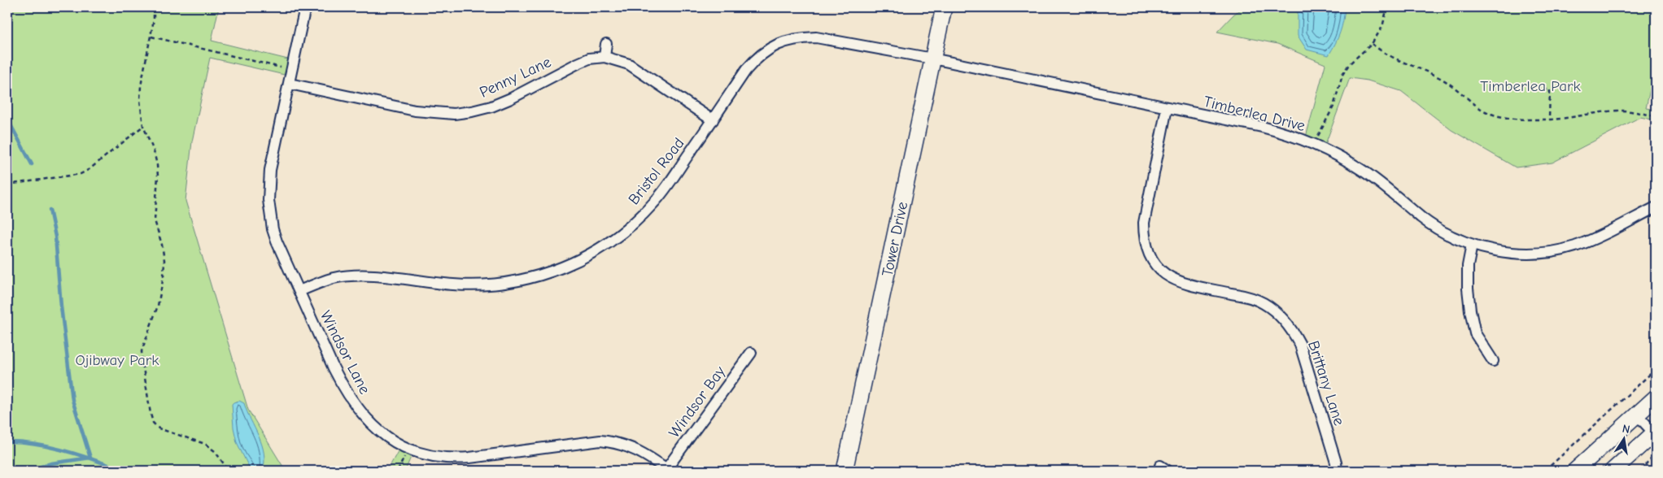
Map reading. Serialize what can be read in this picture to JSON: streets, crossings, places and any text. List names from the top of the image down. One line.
{"streets":{"street":["Penny Lane","Timberlea Drive","Bristol Road","Tower Drive","Windsor Lane","Brittany Lane","Windsor Bay"]},"crossings":[["Penny Lane","Bristol Road"],["Penny Lane","Windsor Lane"],["Timberlea Drive","Bristol Road"],["Timberlea Drive","Tower Drive"],["Timberlea Drive","Brittany Lane"],["Bristol Road","Tower Drive"],["Bristol Road","Windsor Lane"],["Windsor Lane","Windsor Bay"]],"parks":["Timberlea Park","Ojibway Park"],"north":"top"}
